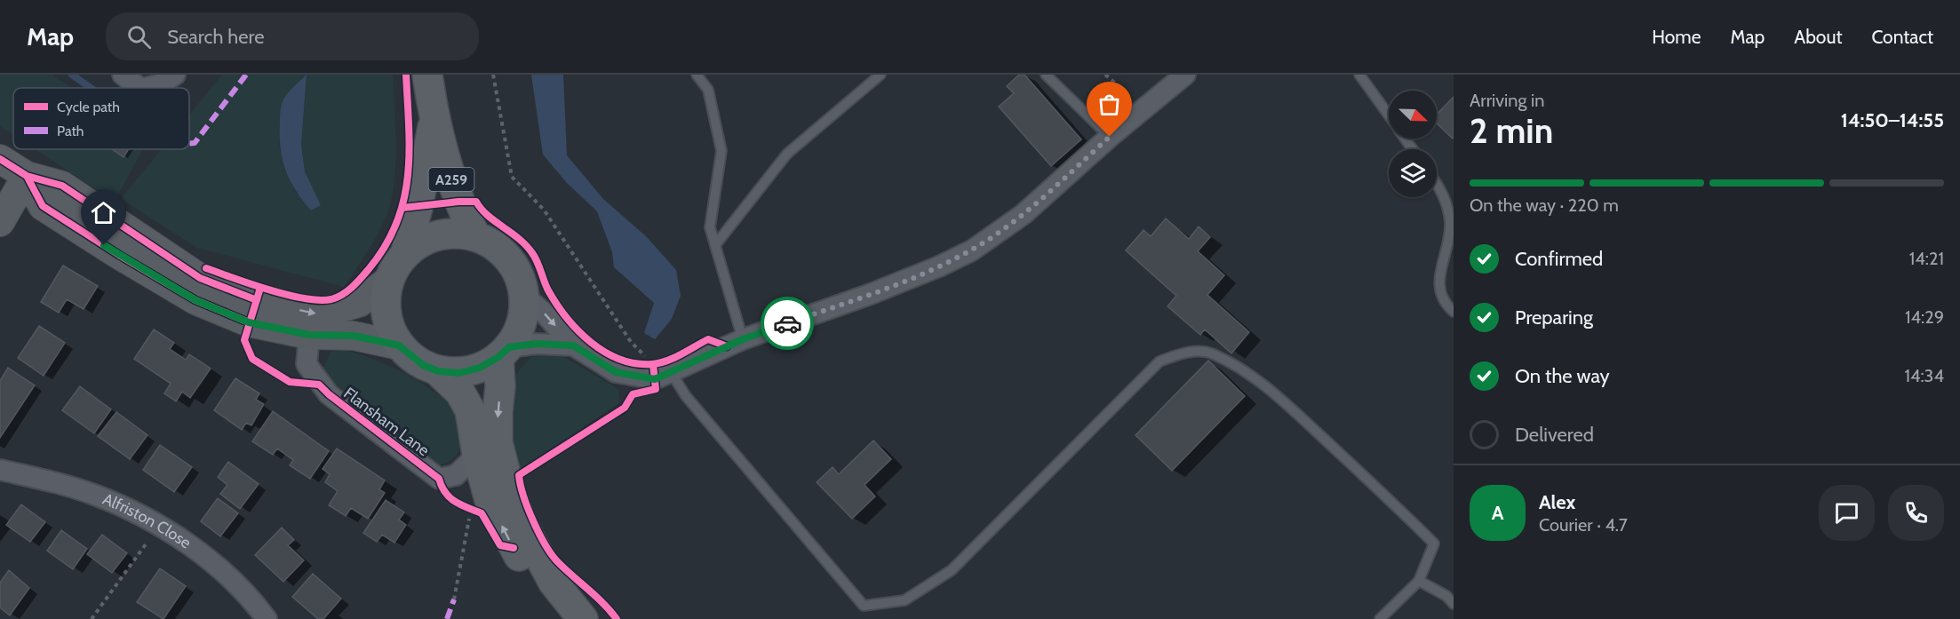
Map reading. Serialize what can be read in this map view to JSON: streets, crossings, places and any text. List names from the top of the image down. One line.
{"streets":{"main road":["A259"],"street":["Flansham Lane","Alfriston Close"]},"legend":["Cycle path","Path"],"north":"bottom right","page":{"header":"Map","search":"Search here","nav":["Home","Map","About","Contact"],"heading":["2 min","Arriving in","14:50–14:55"],"panel":["Alex","Courier · 4.7"],"bar":"On the way · 220 m","list":[["Confirmed","14:21"],["Preparing","14:29"],["On the way","14:34"],"Delivered"],"round":"A"}}
